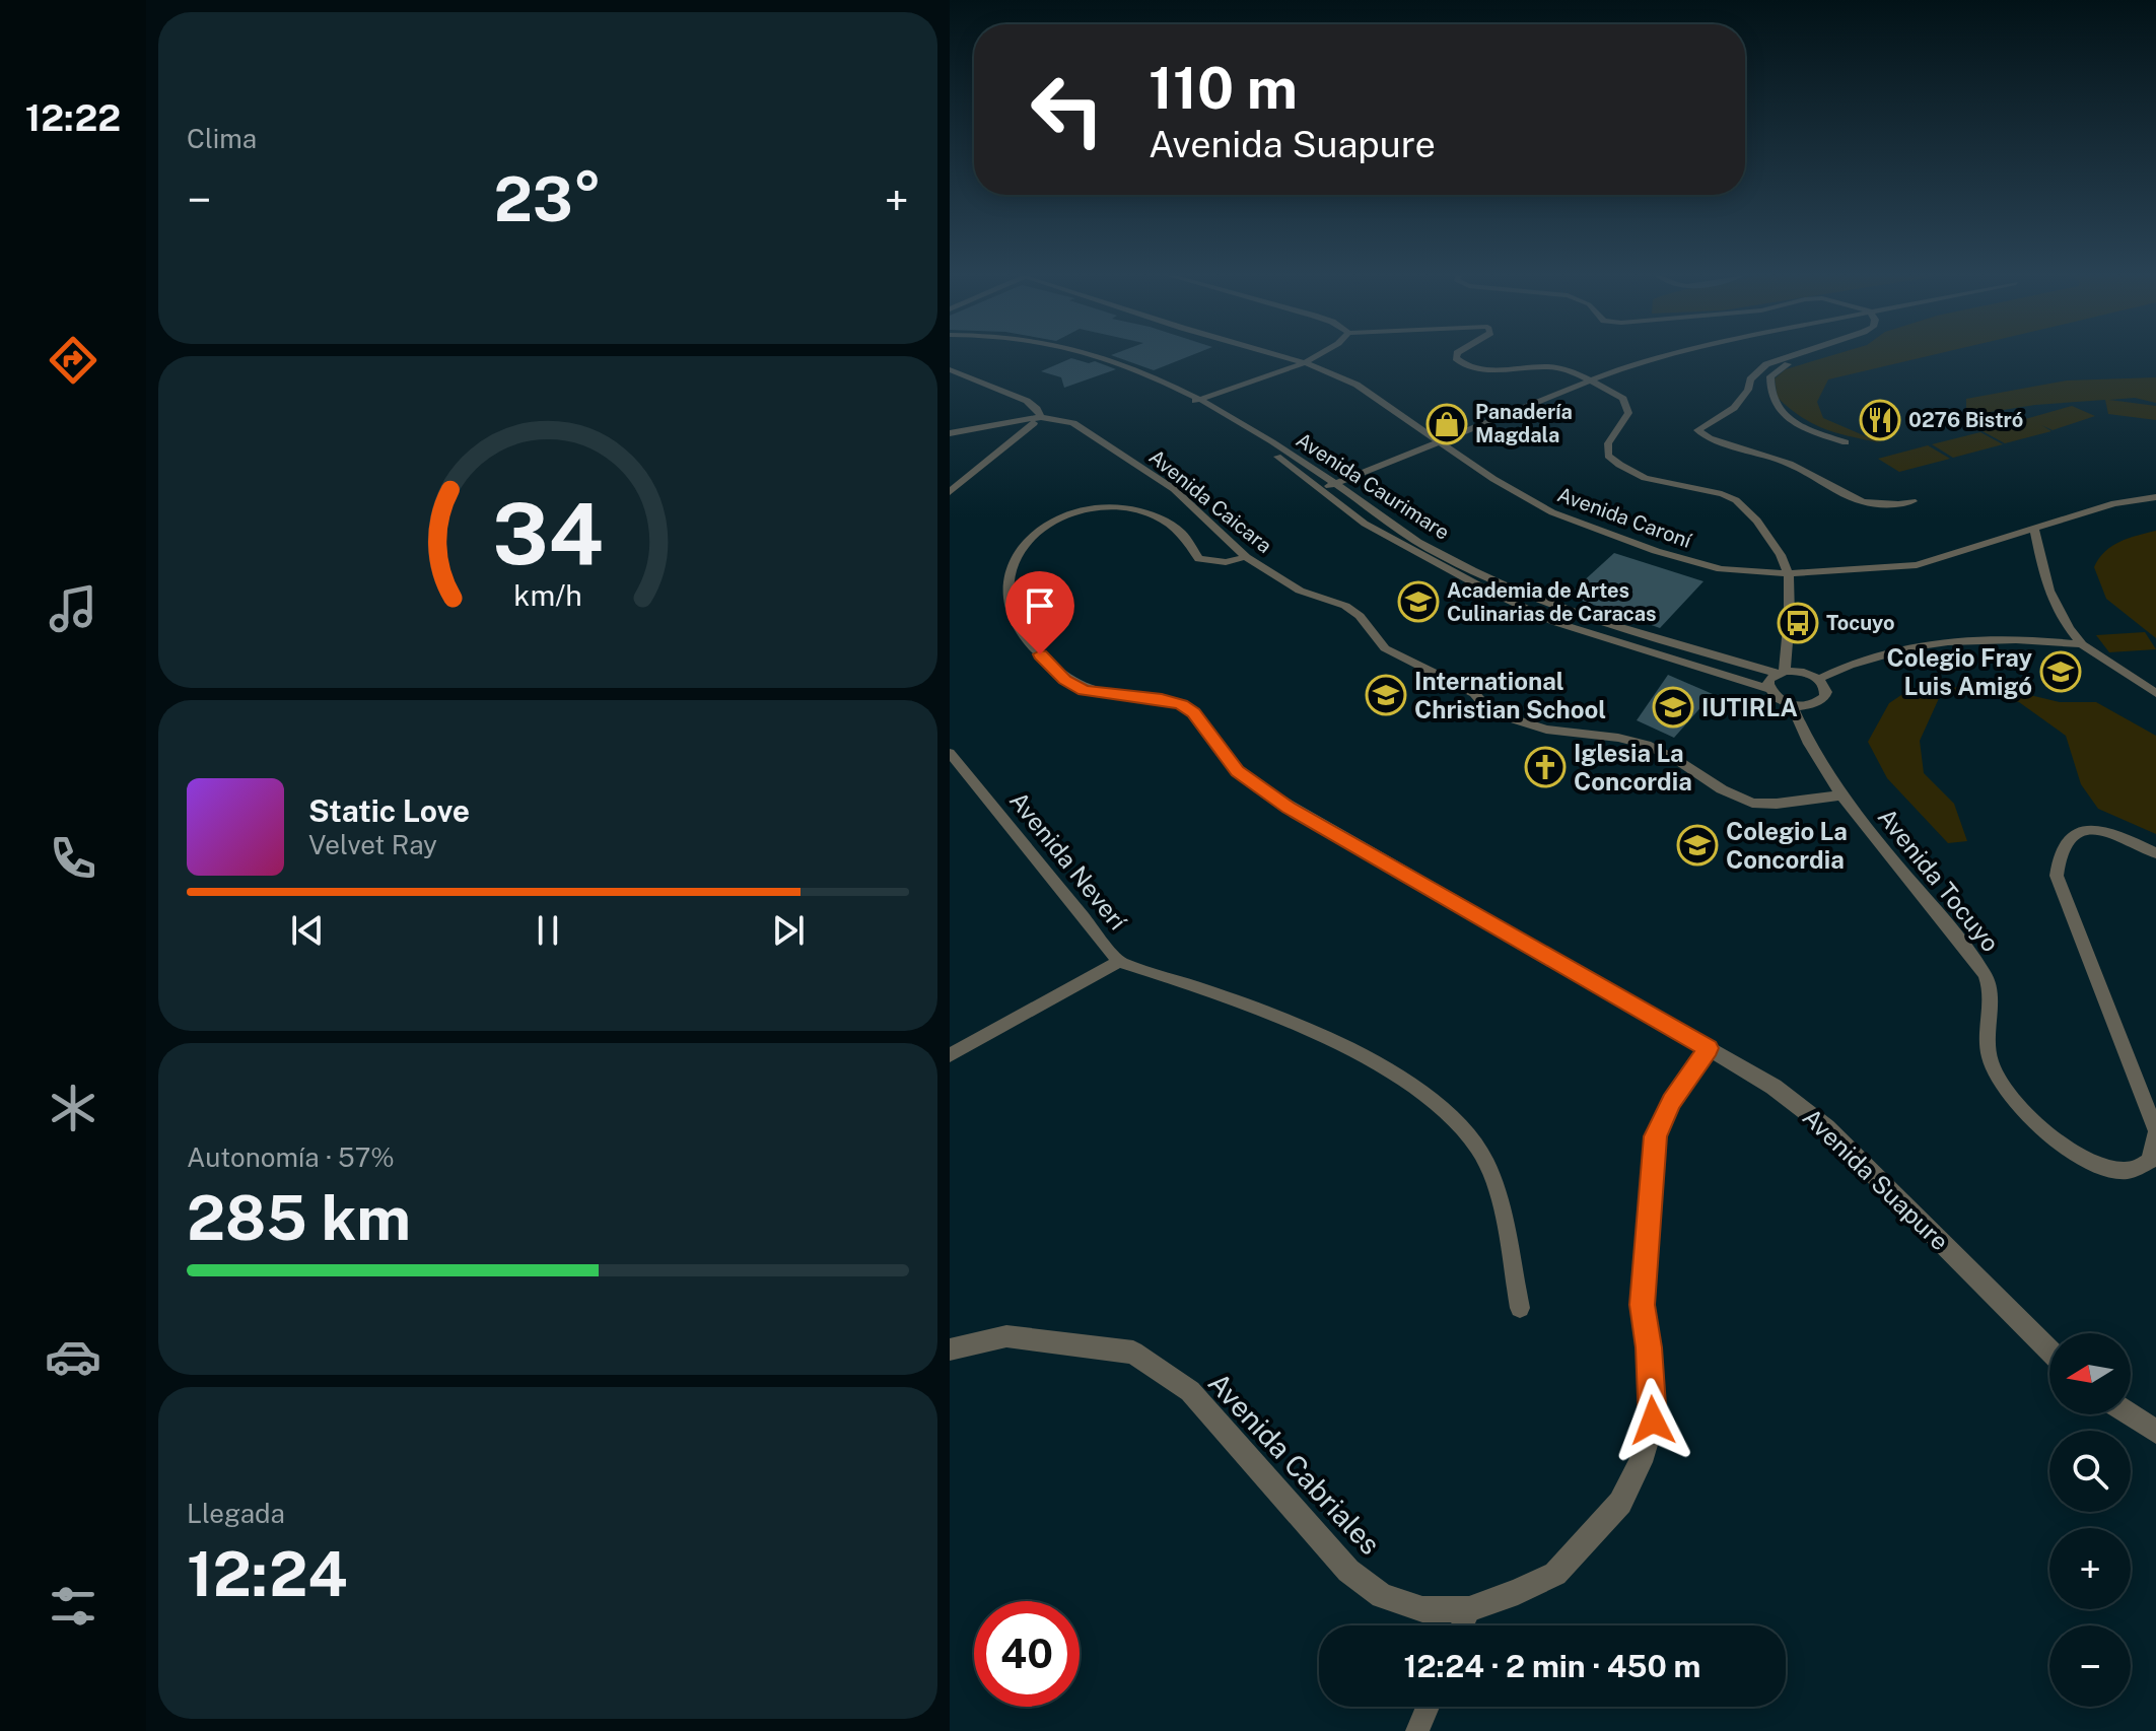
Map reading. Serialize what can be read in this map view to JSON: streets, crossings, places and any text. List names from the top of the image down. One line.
{"streets":{"street":["Avenida Caurimare","Avenida Caicara","Avenida Caroní","Avenida Neverí","Avenida Tocuyo","Avenida Suapure","Avenida Cabriales"]},"crossings":[["Avenida Caurimare","Avenida Tocuyo"],["Avenida Caicara","Avenida Tocuyo"],["Avenida Caicara","Avenida Suapure"],["Avenida Suapure","Avenida Cabriales"]],"places":{"restaurant":["0276 Bistró"],"shop":["Panadería Magdala"],"school or university":["Academia de Artes Culinarias de Caracas","Colegio Fray Luis Amigó","International Christian School","IUTIRLA","Colegio La Concordia"],"bus stop":["Tocuyo"],"church":["Iglesia La Concordia"]},"north":"left","page":{"tabs":"12:22","tile":["Clima",["Autonomía · 57%","285 km"],["Llegada","12:24"]],"turn":["110 m","Avenida Suapure"],"heat":["−","23°","+"],"song":["Static Love","Velvet Ray"],"map_buttons":["+","−"],"limit":"40","trip":"12:24 · 2 min · 450 m","gauge":["34","km/h"]}}
